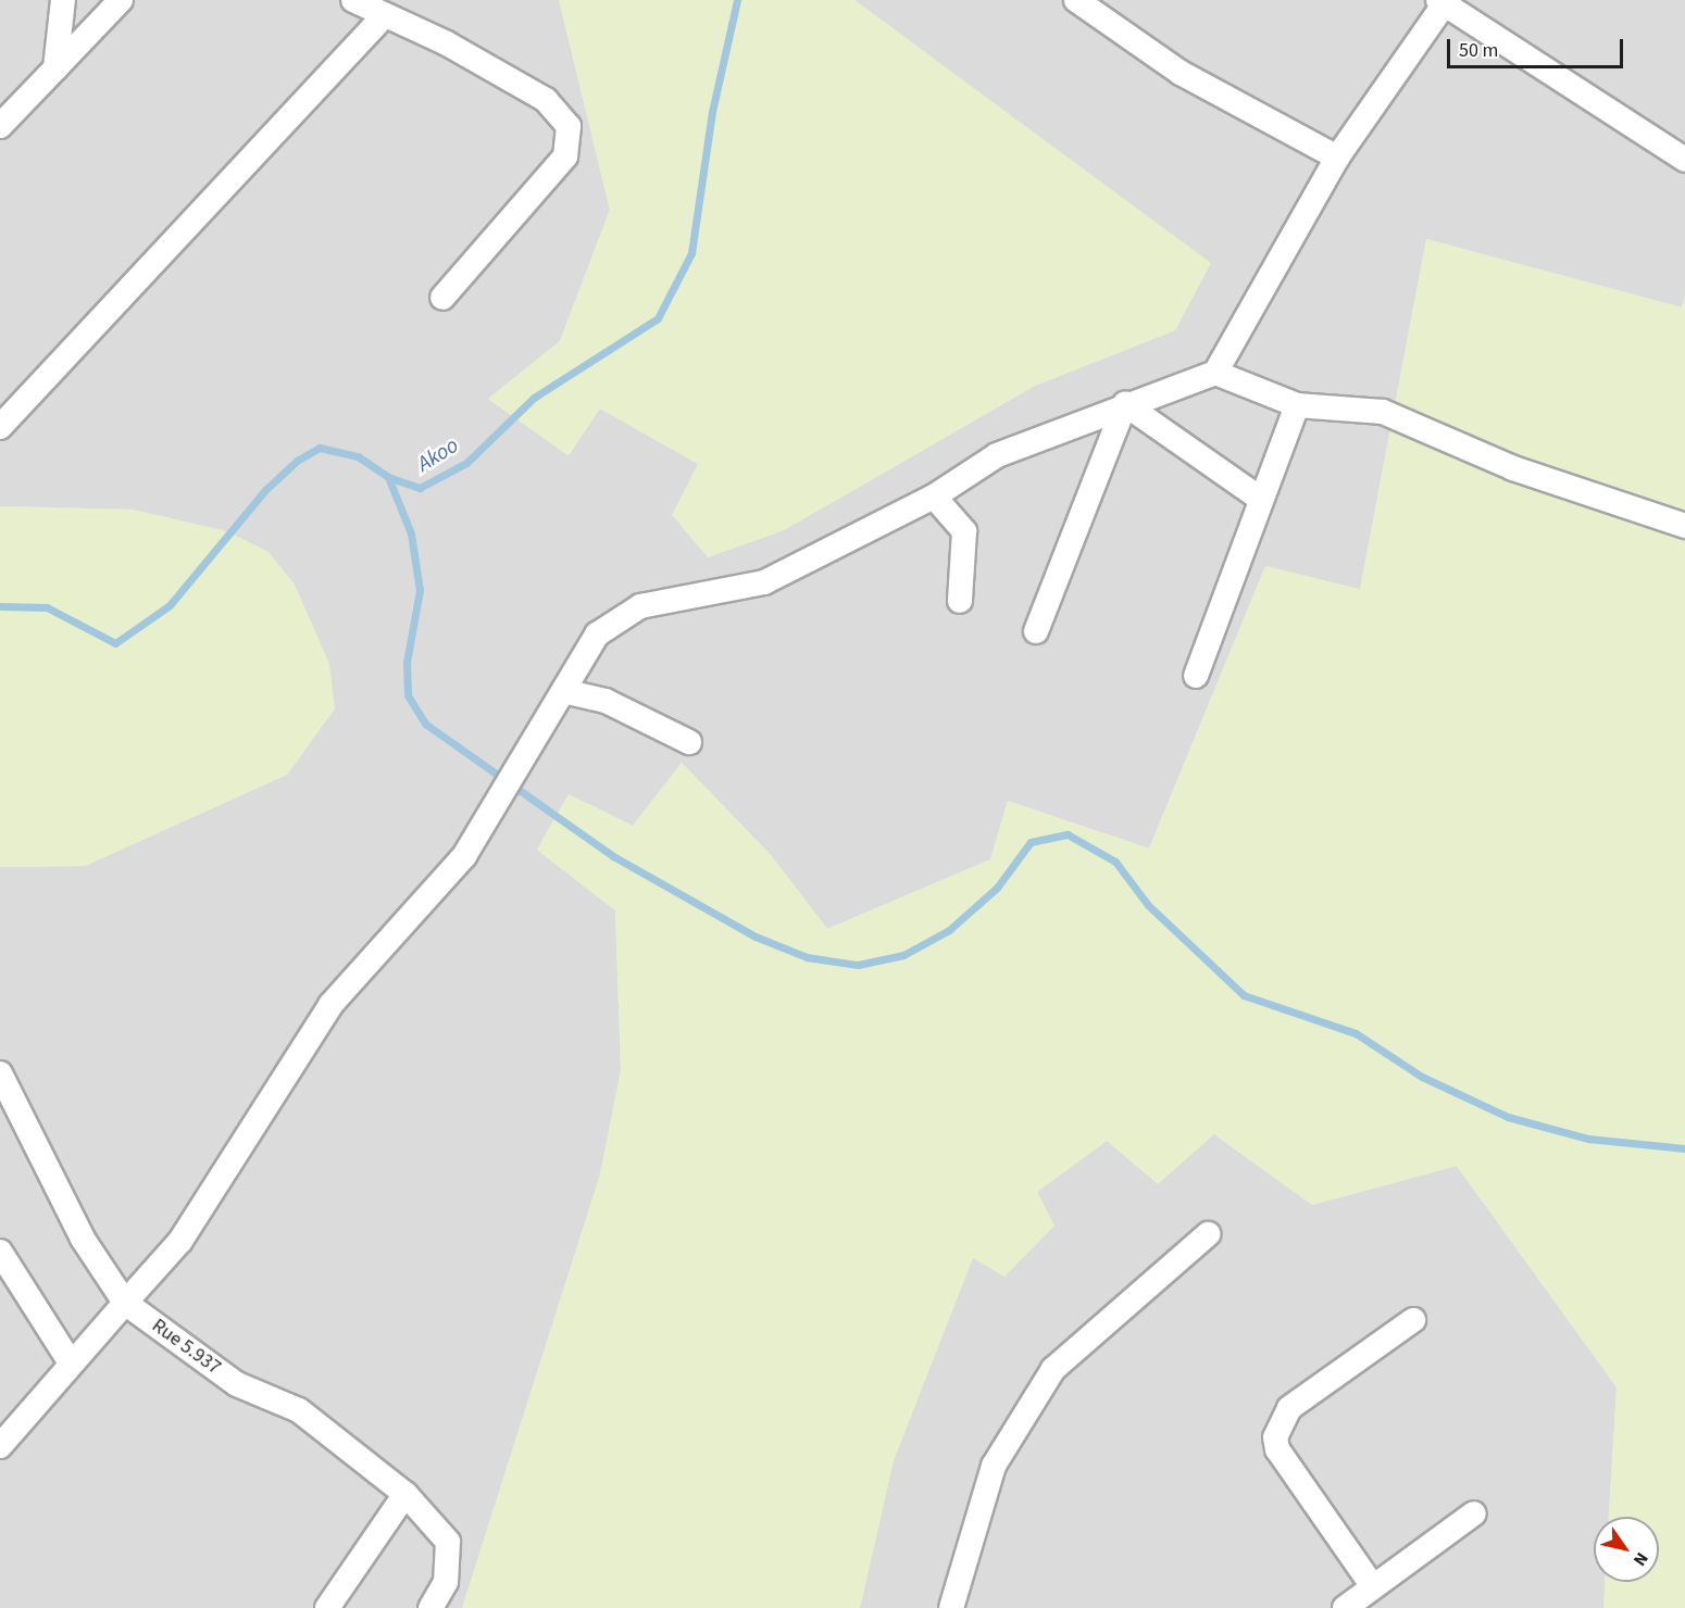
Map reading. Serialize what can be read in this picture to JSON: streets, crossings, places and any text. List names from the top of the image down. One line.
{"streets":{"street":["Rue 5.937"]},"water":["Akoo"],"scale_bar":"50 m","north":"bottom right"}
